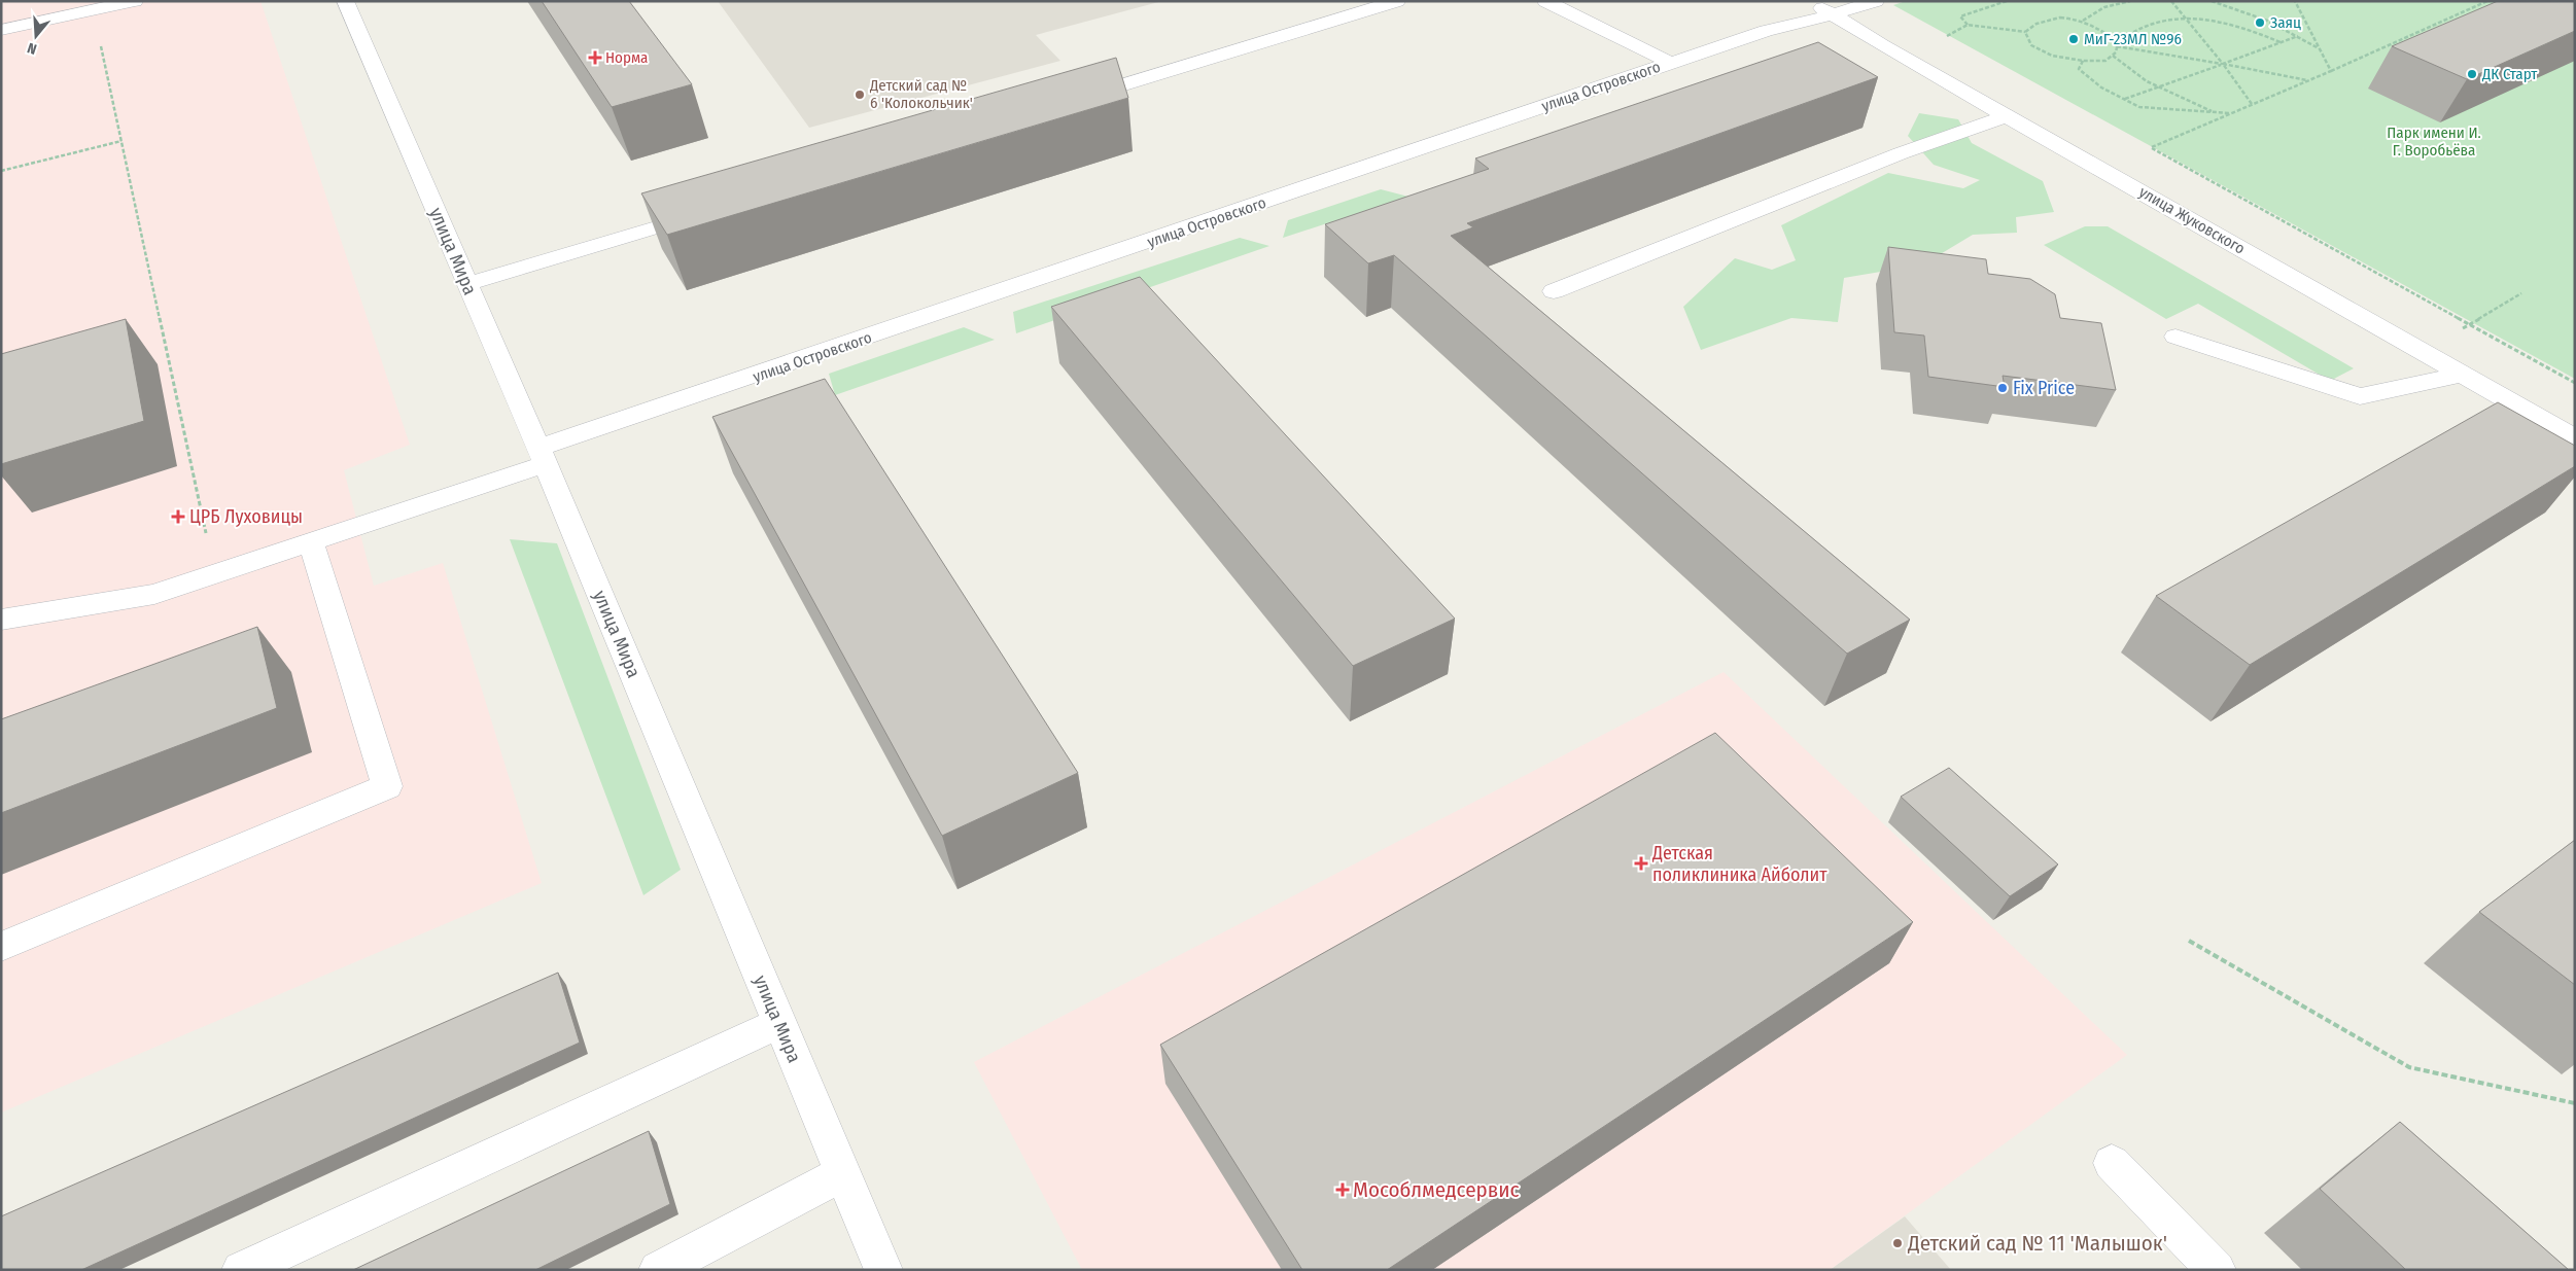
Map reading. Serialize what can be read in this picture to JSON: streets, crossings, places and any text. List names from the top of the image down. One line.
{"streets":{"street":["улица Островского","улица Жуковского","улица Мира"]},"crossings":[["улица Островского","улица Жуковского"],["улица Островского","улица Мира"]],"parks":["Парк имени И. Г. Воробьёва"],"places":{"other":["Заяц","МиГ-23МЛ №96","ДК Старт","Детский сад № 6 'Колокольчик'","Fix Price","Детский сад № 11 'Малышок'"],"health":["Норма","ЦРБ Луховицы","Детская поликлиника Айболит","Мособлмедсервис"]},"north":"bottom"}
